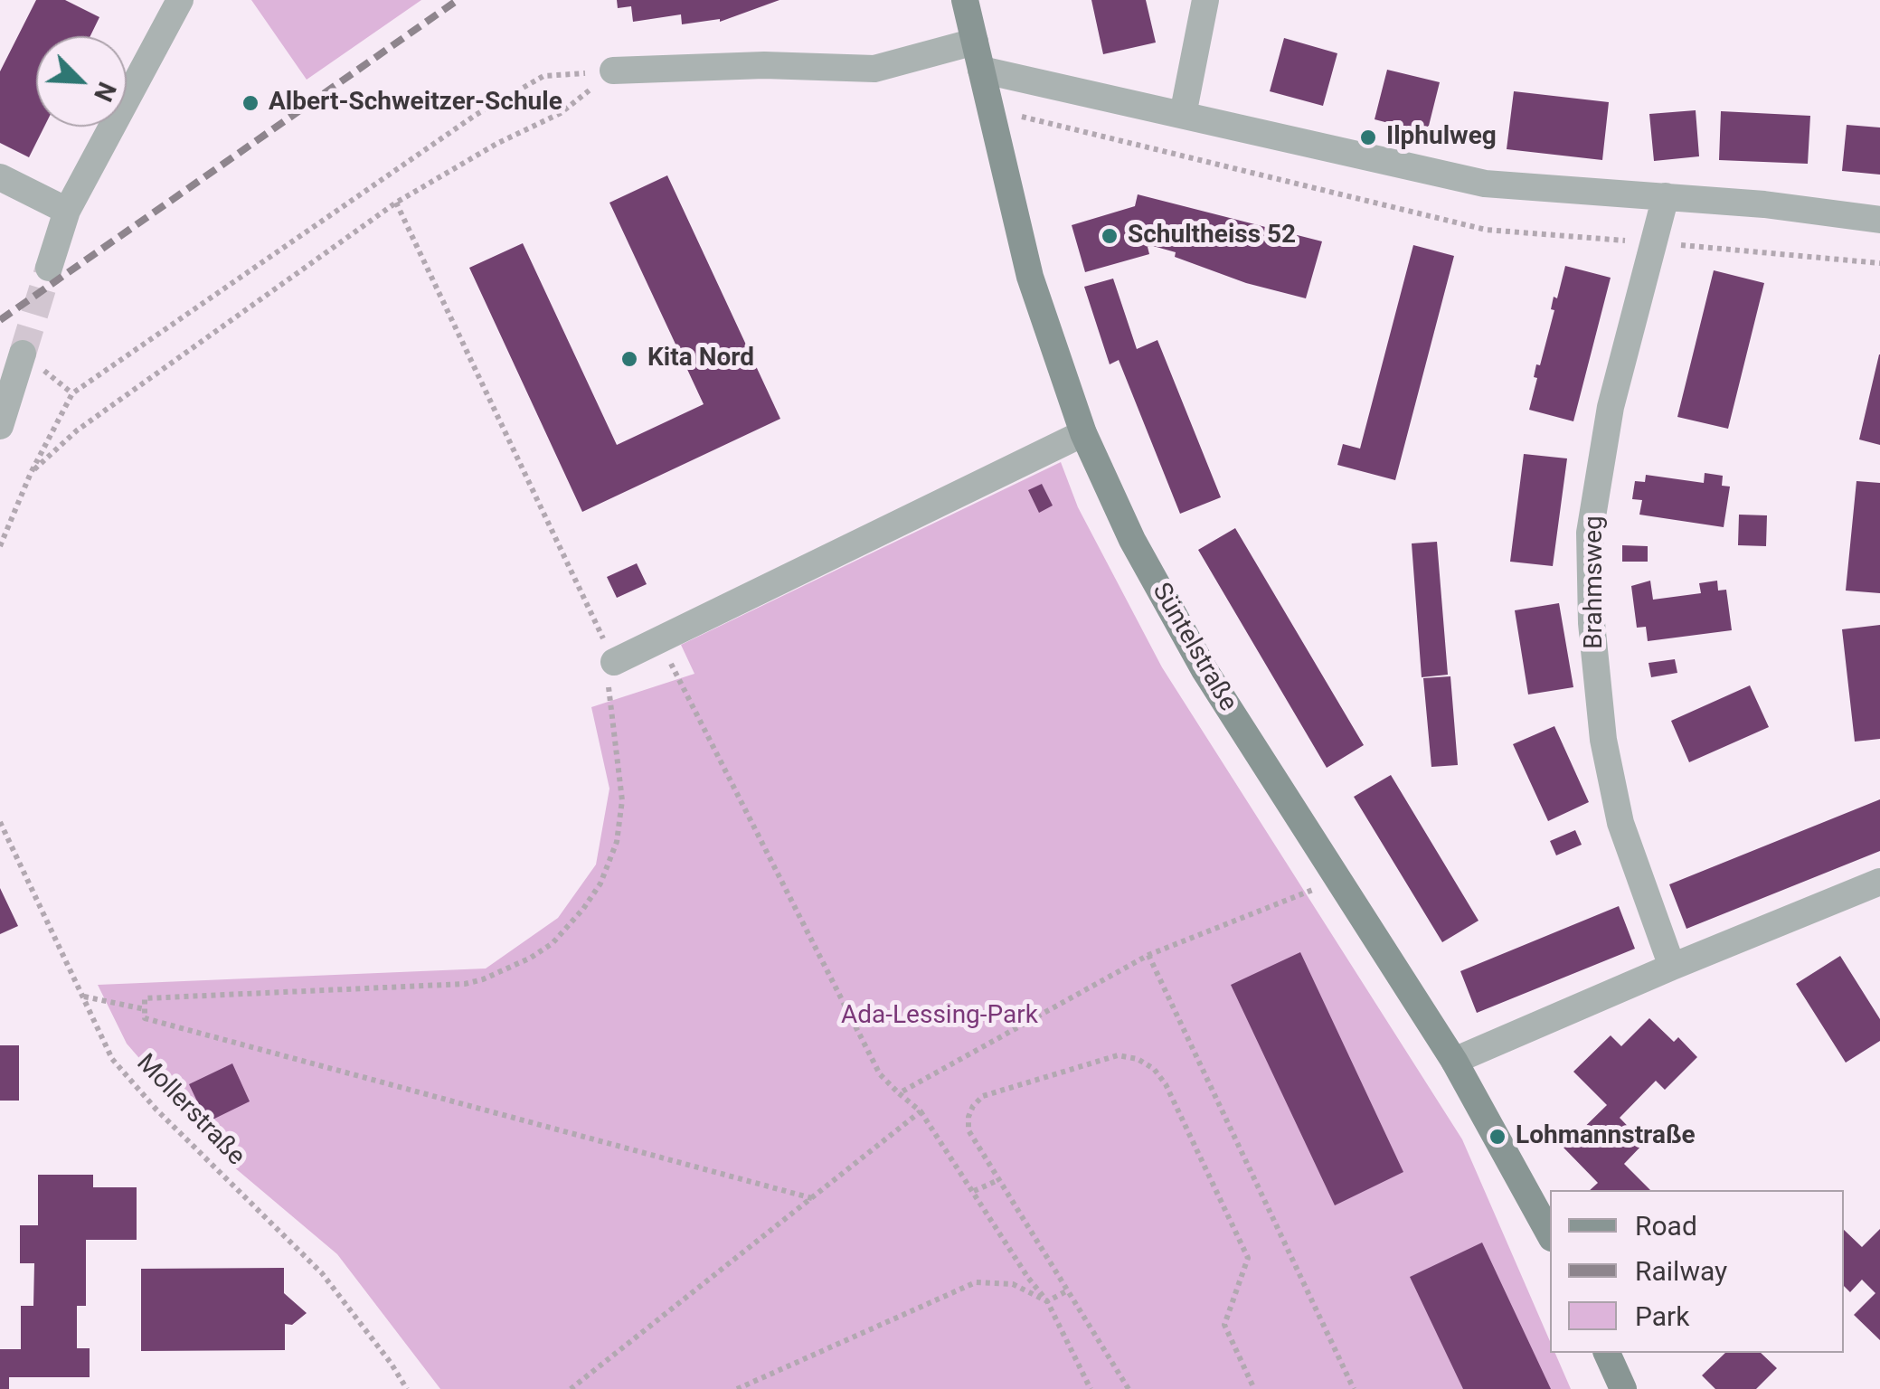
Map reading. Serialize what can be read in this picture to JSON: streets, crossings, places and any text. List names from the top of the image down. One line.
{"streets":{"street":["Brahmsweg","Süntelstraße"],"path":["Mollerstraße"]},"parks":["Ada-Lessing-Park"],"places":["Albert-Schweitzer-Schule","Ilphulweg","Schultheiss 52","Kita Nord","Lohmannstraße"],"legend":["Road","Railway","Park"],"north":"bottom right"}
